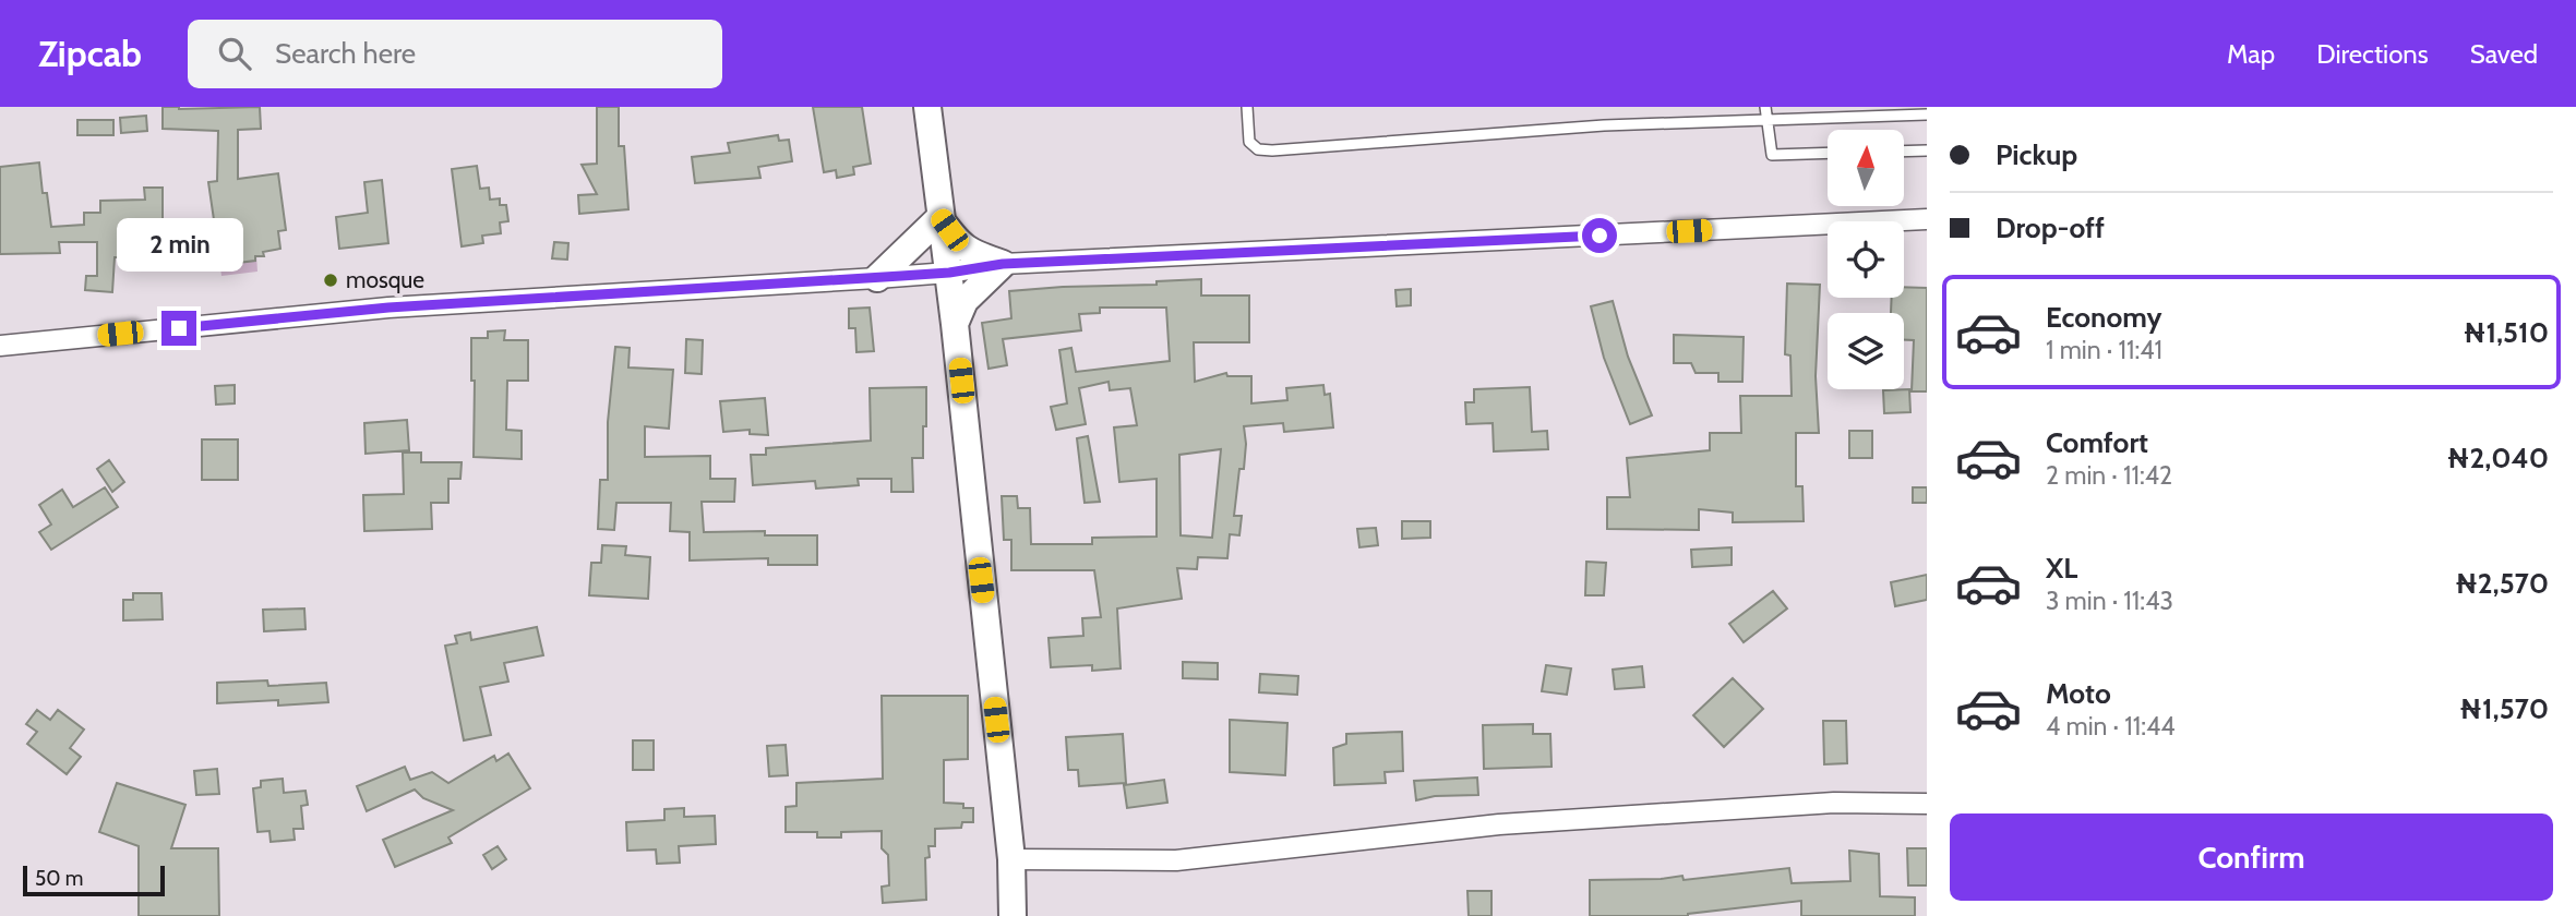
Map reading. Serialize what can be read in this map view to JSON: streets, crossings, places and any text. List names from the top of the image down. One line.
{"places":["mosque"],"scale_bar":"50 m","north":"top","page":{"header":"Zipcab","search":"Search here","nav":["Map","Directions","Saved"],"banner":["Pickup","Drop-off"],"bubble":"2 min","list":[{"name":"Economy","note":"1 min · 11:41","value":"₦1,510"},{"name":"Comfort","note":"2 min · 11:42","value":"₦2,040"},{"name":"XL","note":"3 min · 11:43","value":"₦2,570"},{"name":"Moto","note":"4 min · 11:44","value":"₦1,570"}],"buttons":"Confirm","scale":"50 m"}}
